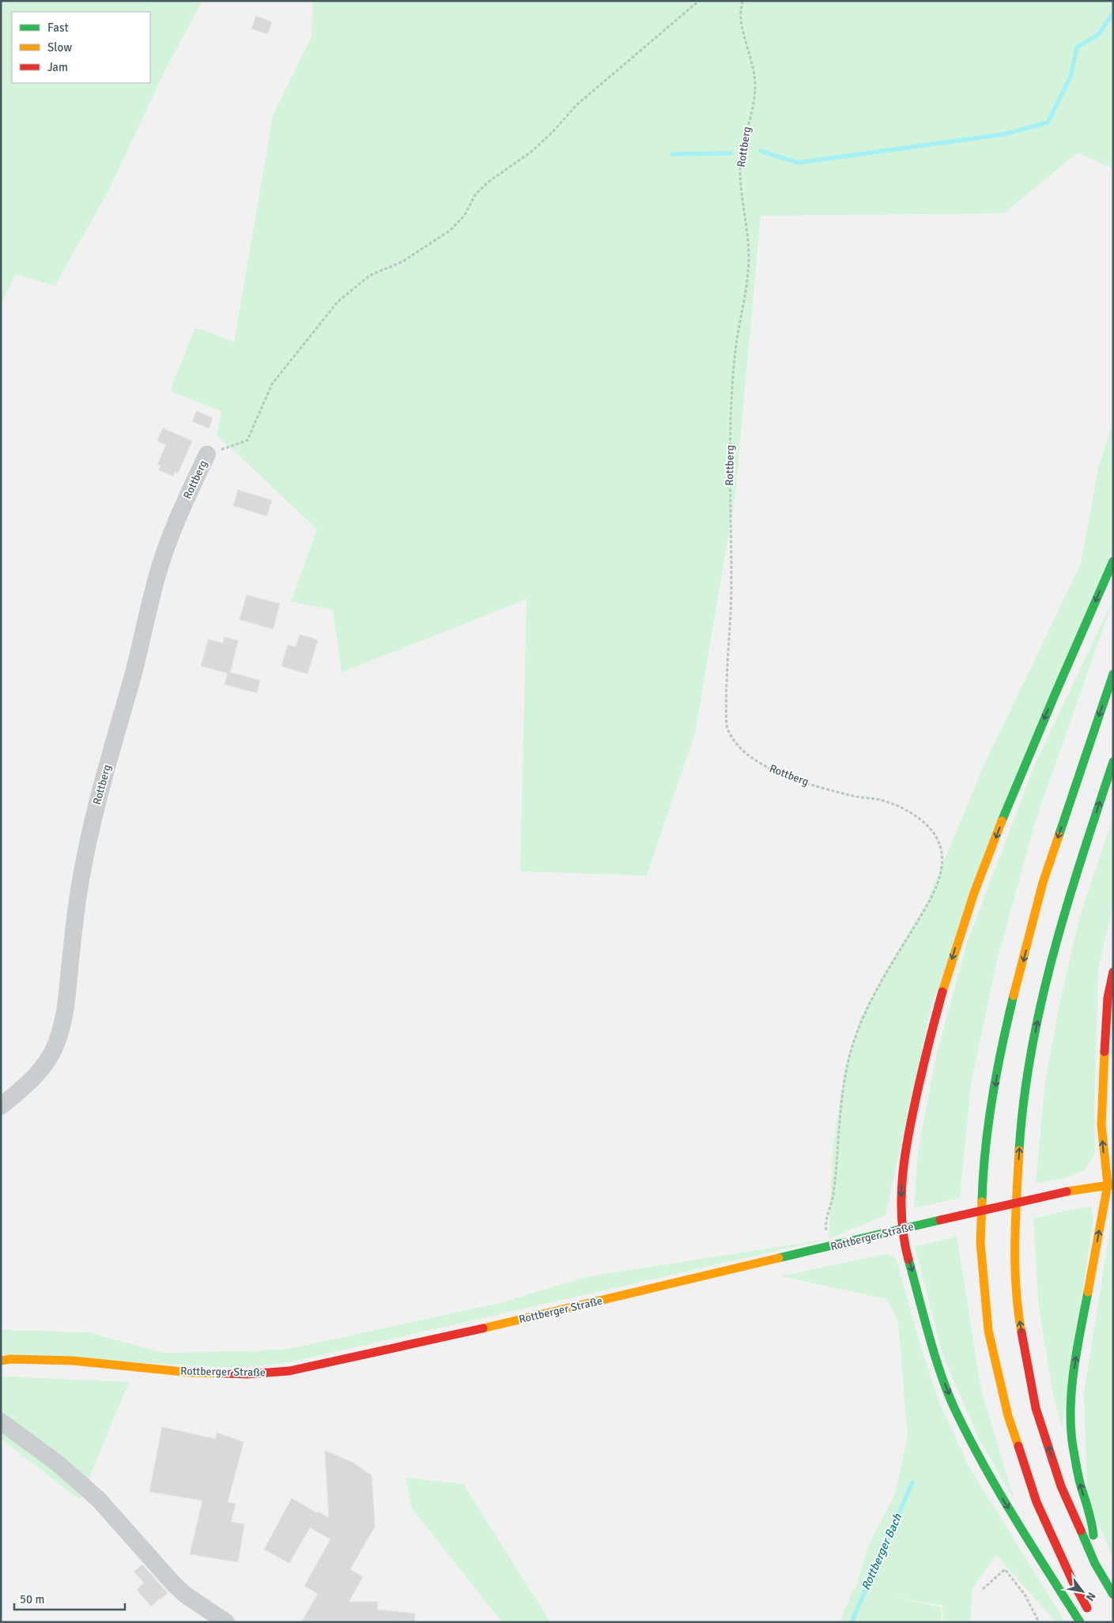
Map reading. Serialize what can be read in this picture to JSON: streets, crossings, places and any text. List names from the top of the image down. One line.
{"streets":{"main road":["Rottberger Straße"],"street":["Rottberg"]},"crossings":[["Rottberg","Rottberger Straße"]],"water":["Rottberger Bach"],"legend":["Fast","Slow","Jam"],"scale_bar":"50 m","north":"bottom right"}
